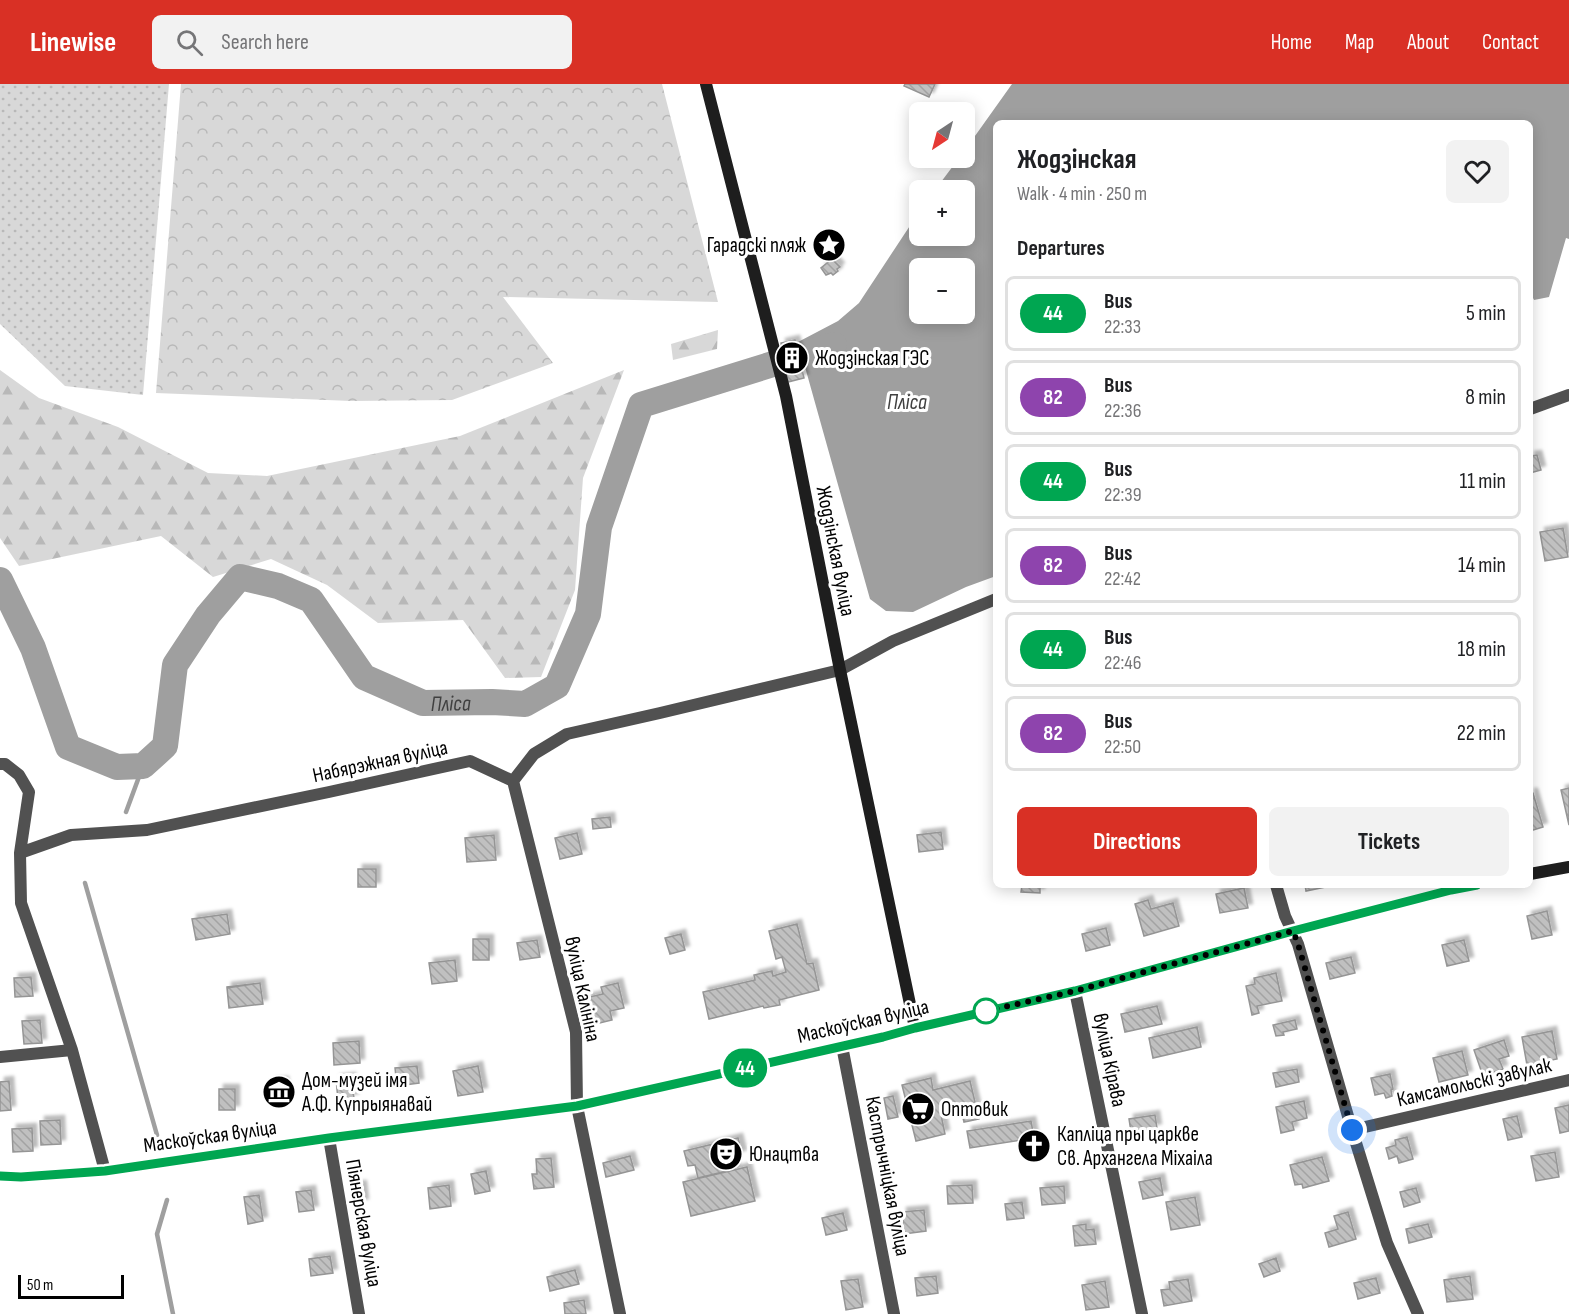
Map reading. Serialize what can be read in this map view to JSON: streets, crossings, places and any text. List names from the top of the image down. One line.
{"streets":{"main road":["Жодзінская вуліца","Маскоўская вуліца"],"street":["Набярэжная вуліца","вуліца Калініна","вуліца Кірава","Камсамольскі завулак","Кастрычніцкая вуліца","Піянерская вуліца"]},"crossings":[["Жодзінская вуліца","Маскоўская вуліца"],["Набярэжная вуліца","вуліца Калініна"],["вуліца Калініна","Маскоўская вуліца"],["Маскоўская вуліца","вуліца Кірава"],["Маскоўская вуліца","Кастрычніцкая вуліца"],["Маскоўская вуліца","Піянерская вуліца"]],"water":["Пліса"],"places":{"place":["Гарадскі пляж"],"building":["Жодзінская ГЭС"],"museum":["Дом-музей імя А.Ф. Купрыянавай"],"supermarket":["Оптовик"],"church":["Капліца пры царкве Св. Архангела Міхаіла"],"theatre":["Юнацтва"]},"lines":["bus line 44"],"scale_bar":"50 m","north":"bottom left","page":{"header":"Linewise","search":"Search here","nav":["Home","Map","About","Contact"],"on_map":"44","map_buttons":["+","−"],"heading":[["Жодзінская","Walk · 4 min · 250 m"],"Departures"],"list":[{"mark":"44","name":"Bus","note":"22:33","value":"5 min"},{"mark":"82","name":"Bus","note":"22:36","value":"8 min"},{"mark":"44","name":"Bus","note":"22:39","value":"11 min"},{"mark":"82","name":"Bus","note":"22:42","value":"14 min"},{"mark":"44","name":"Bus","note":"22:46","value":"18 min"},{"mark":"82","name":"Bus","note":"22:50","value":"22 min"}],"buttons":["Directions","Tickets"],"scale":"50 m"}}
